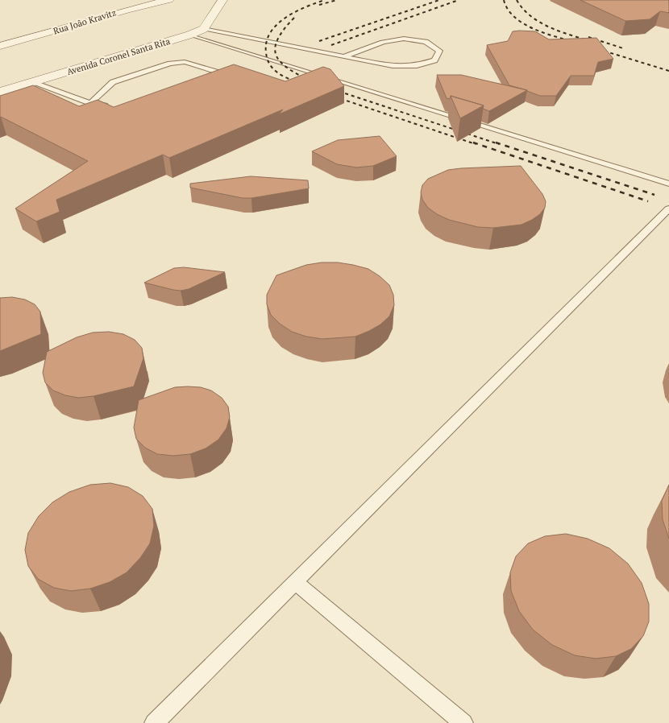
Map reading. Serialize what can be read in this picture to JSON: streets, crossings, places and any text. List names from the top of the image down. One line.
{"streets":{"street":["Rua João Kravitz","Avenida Coronel Santa Rita"]}}
